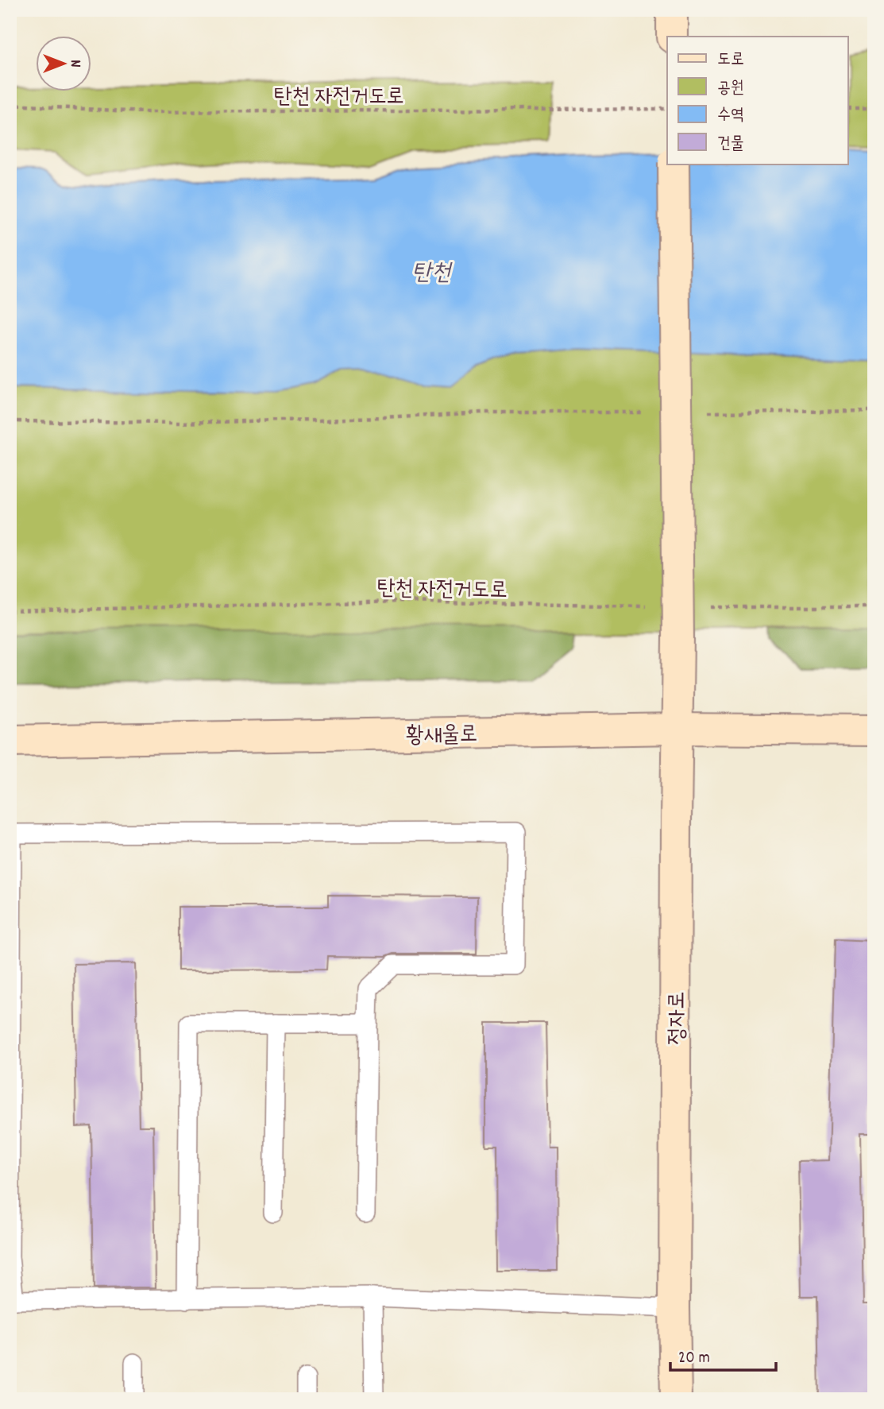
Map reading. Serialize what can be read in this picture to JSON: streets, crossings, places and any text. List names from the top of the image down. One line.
{"streets":{"street":["황새울로","정자로"],"path":["탄천 자전거도로"]},"crossings":[["황새울로","정자로"]],"water":["탄천"],"legend":["도로","공원","수역","건물"],"scale_bar":"20 m","north":"right"}
